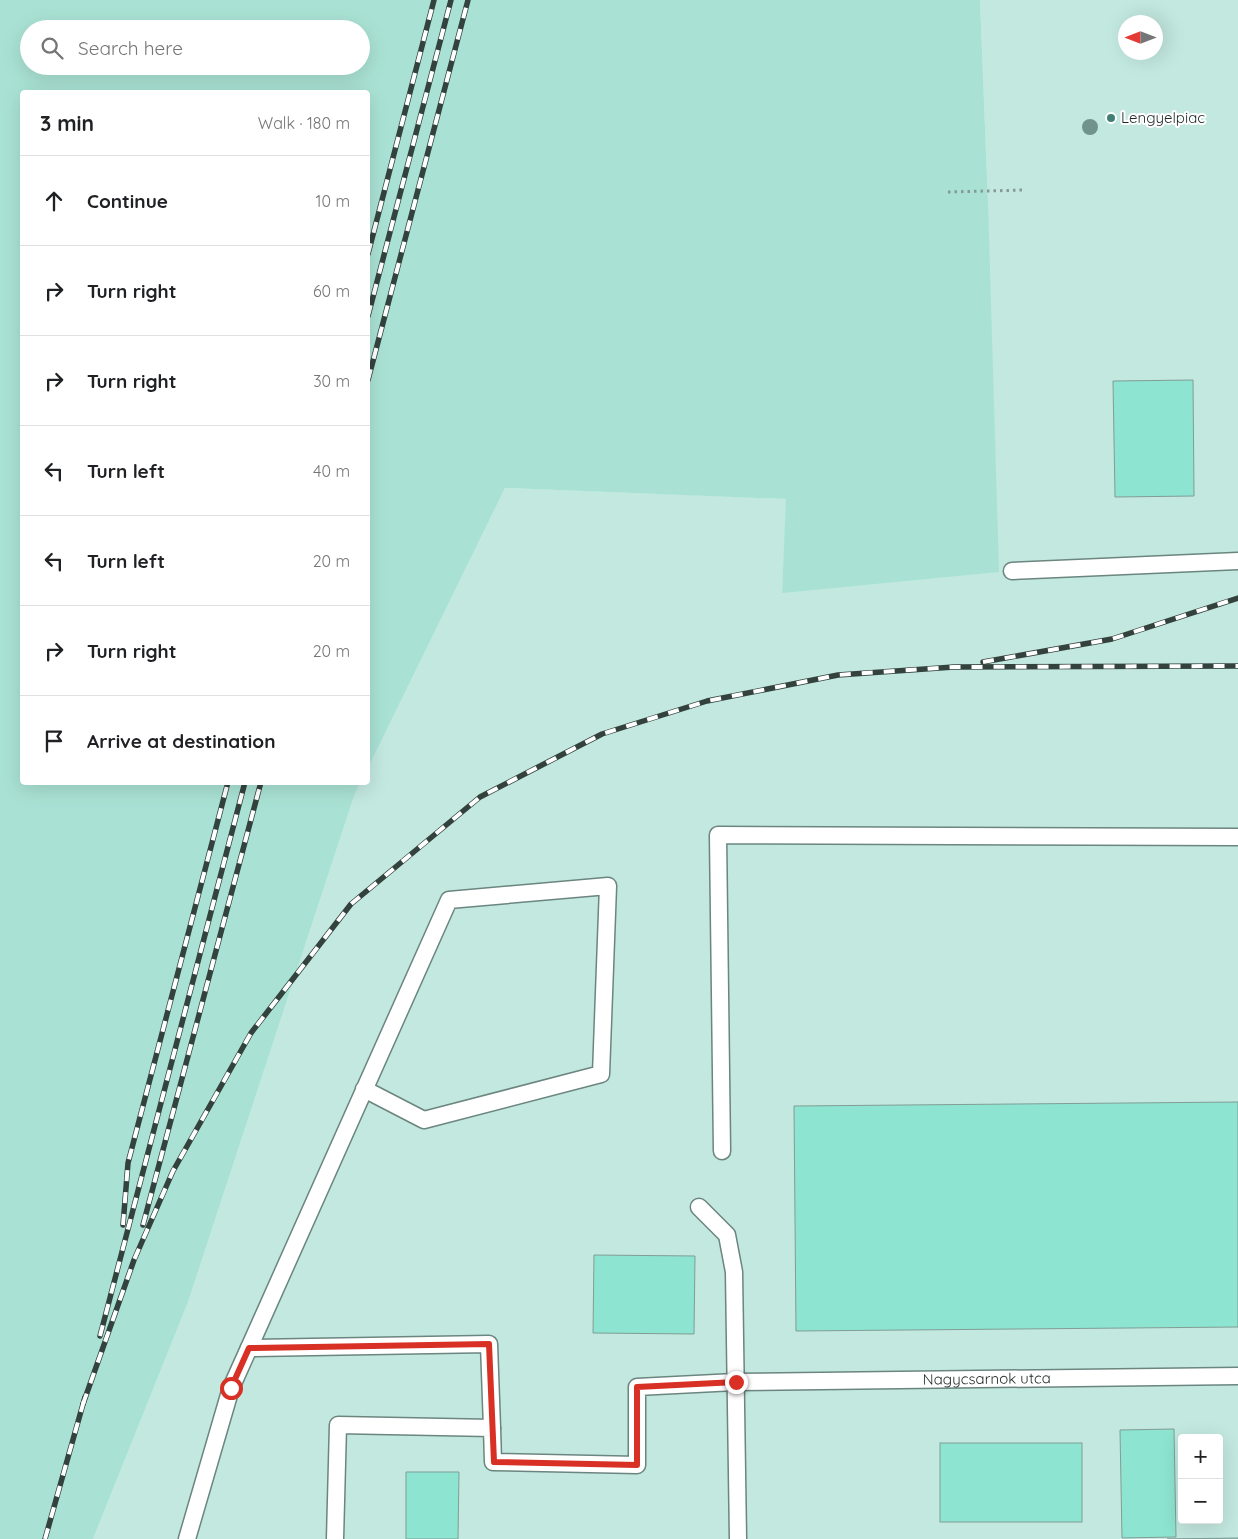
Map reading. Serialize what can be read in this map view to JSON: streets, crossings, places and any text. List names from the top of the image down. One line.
{"streets":{"lane":["Nagycsarnok utca"]},"places":["Lengyelpiac"],"north":"left","page":{"search":"Search here","heading":["3 min","Walk · 180 m"],"list":[["Continue","10 m"],["Turn right","60 m"],["Turn right","30 m"],["Turn left","40 m"],["Turn left","20 m"],["Turn right","20 m"],"Arrive at destination"],"map_buttons":["+","−"]}}
